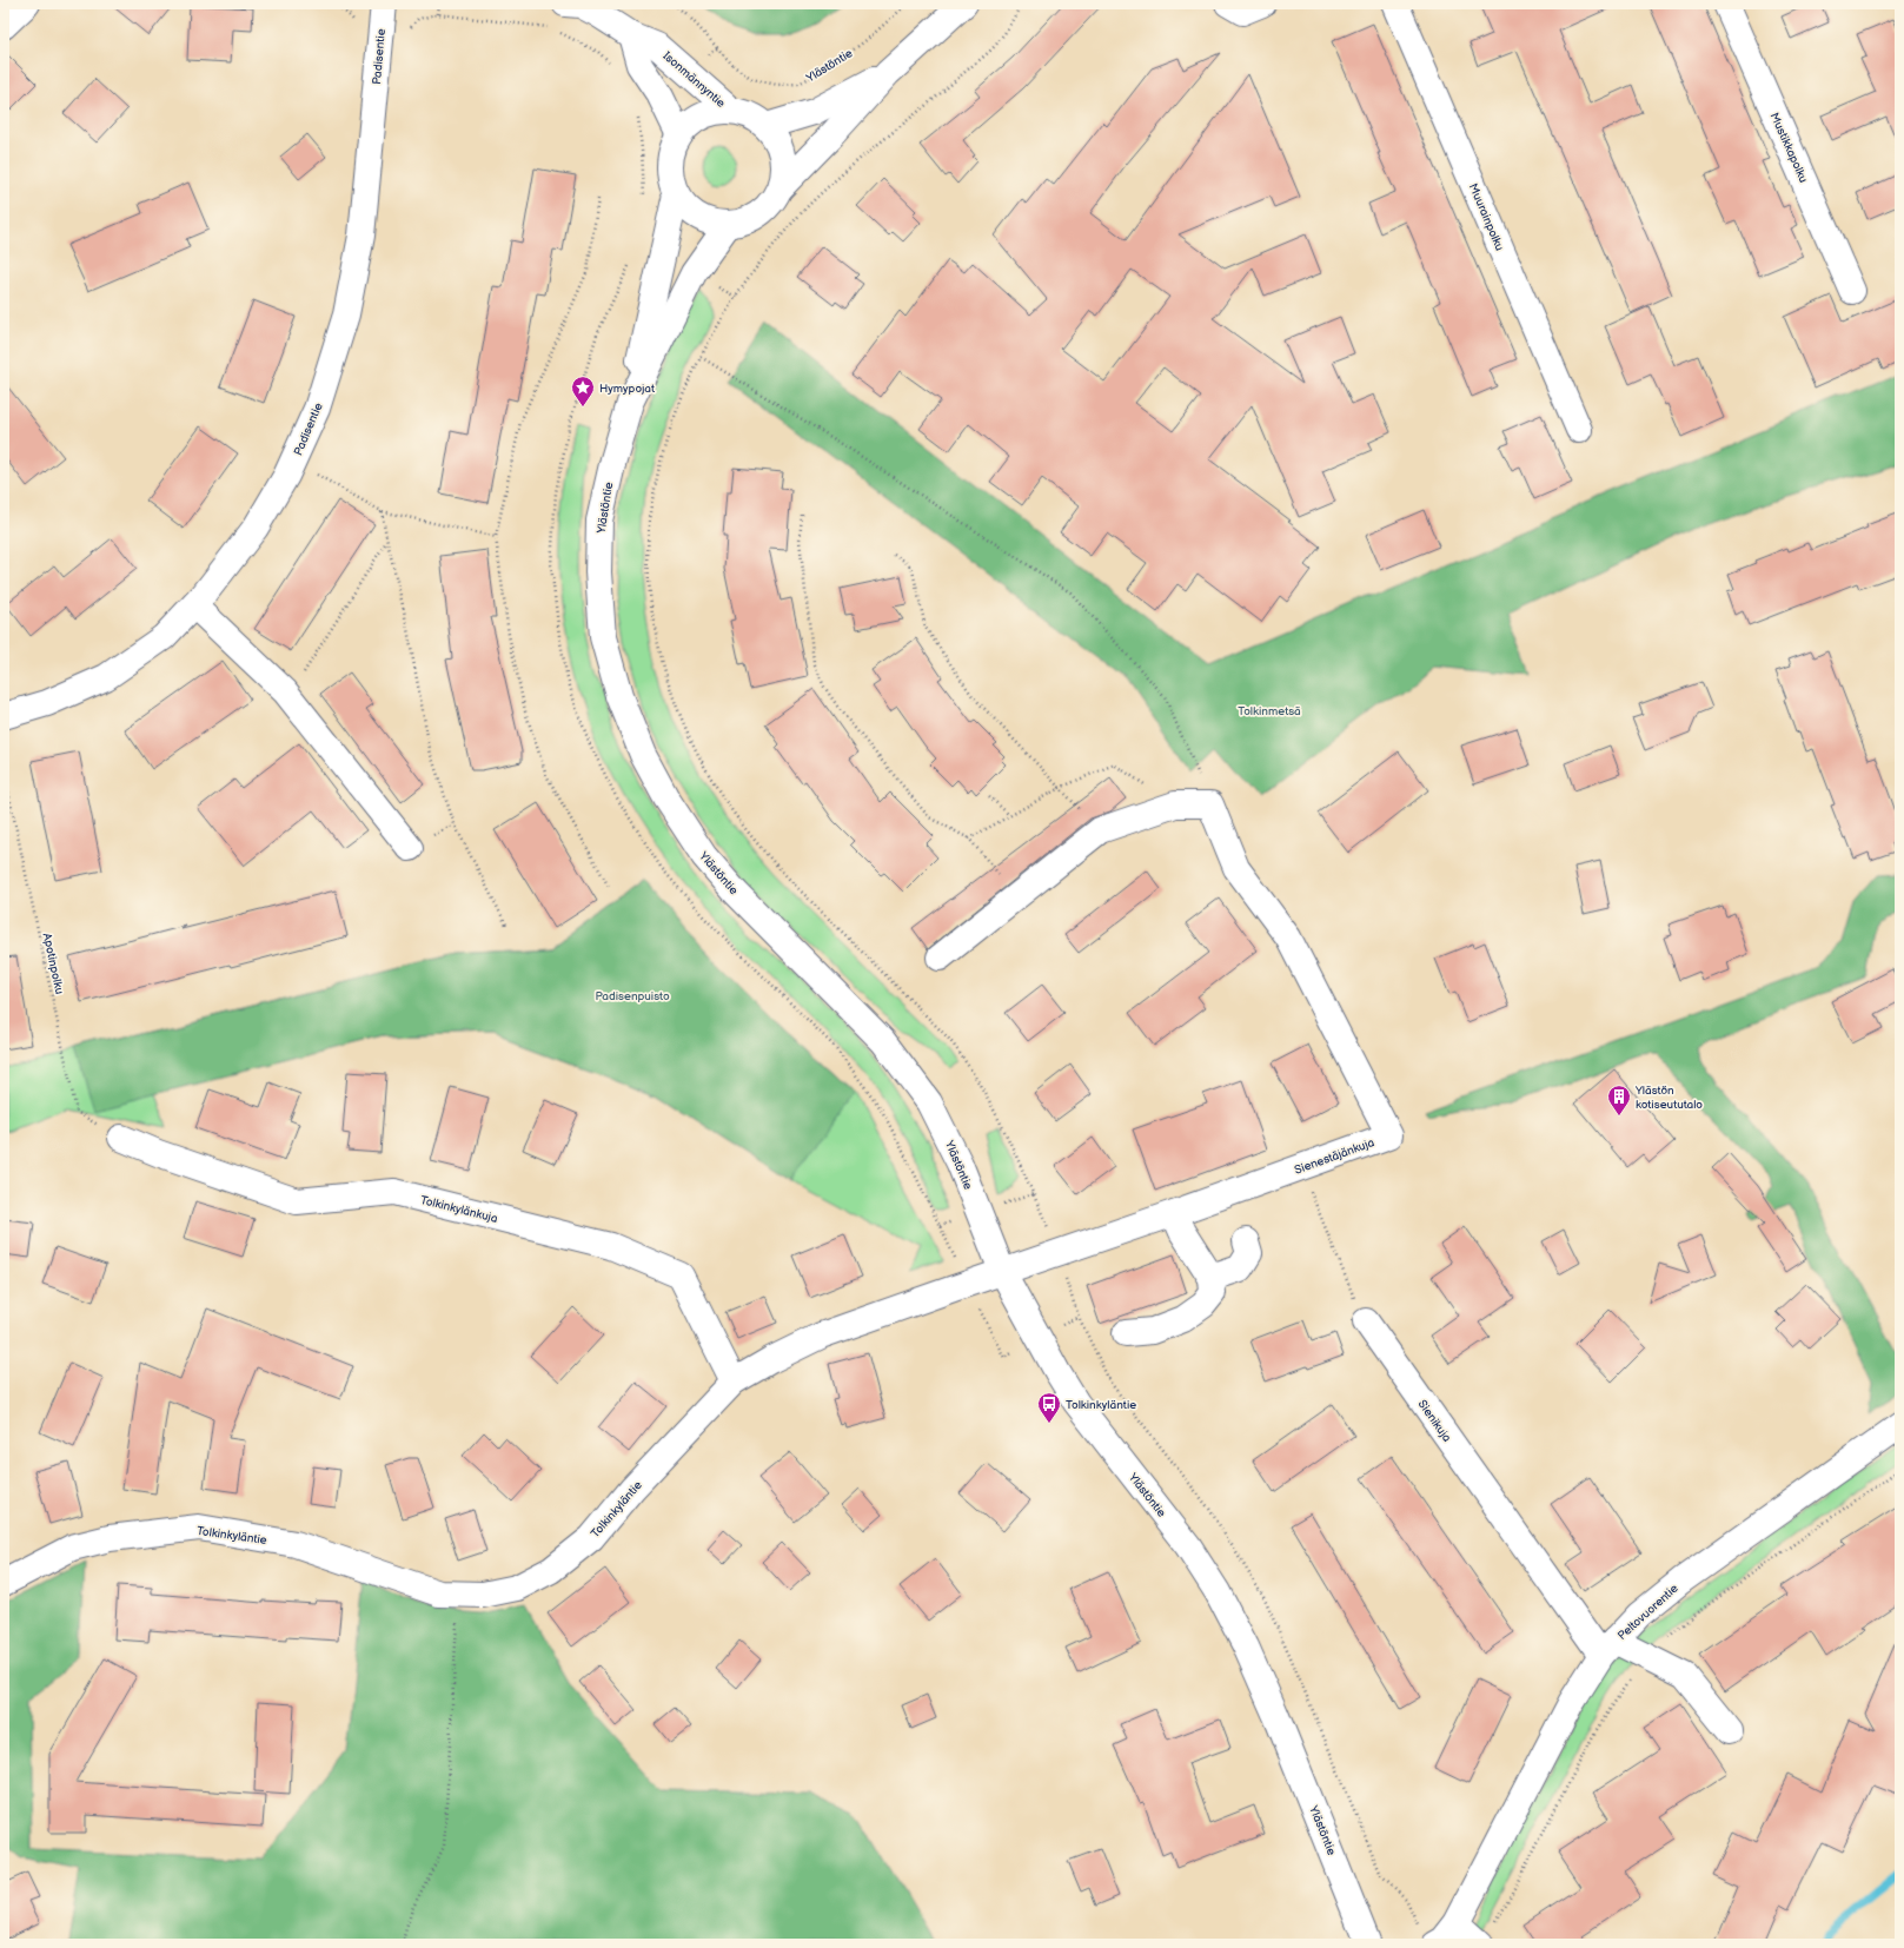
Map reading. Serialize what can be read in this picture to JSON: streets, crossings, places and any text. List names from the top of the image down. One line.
{"streets":{"street":["Padisentie","Ylästöntie","Isonmännyntie","Mustikkapolku","Muurainpolku","Sienestäjänkuja","Tolkinkylänkuja","Sienikuja","Tolkinkyläntie","Peltovuorentie"],"path":["Apotinpolku"]},"crossings":[["Ylästöntie","Isonmännyntie"],["Ylästöntie","Sienestäjänkuja"],["Ylästöntie","Tolkinkyläntie"],["Apotinpolku","Tolkinkylänkuja"],["Sienestäjänkuja","Tolkinkyläntie"],["Tolkinkylänkuja","Tolkinkyläntie"],["Sienikuja","Peltovuorentie"]],"parks":["Tolkinmetsä","Padisenpuisto"],"places":{"place":["Hymypojat"],"building":["Ylästön kotiseututalo"],"bus stop":["Tolkinkyläntie"]}}
